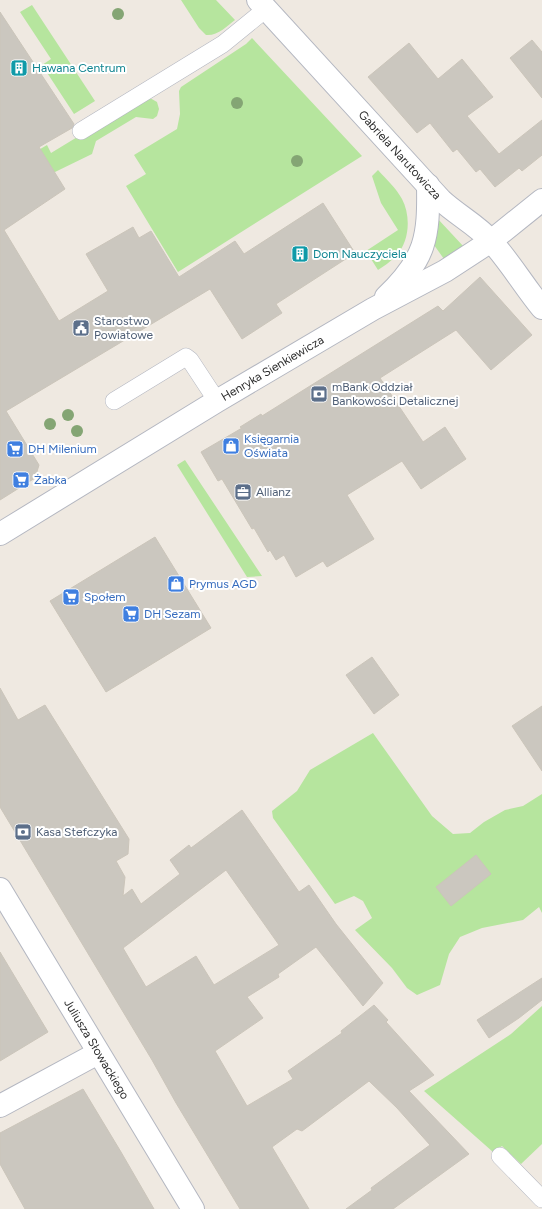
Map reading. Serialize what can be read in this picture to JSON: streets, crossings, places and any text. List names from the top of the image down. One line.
{"streets":{"street":["Gabriela Narutowicza","Henryka Sienkiewicza","Juliusza Słowackiego"]},"crossings":[["Gabriela Narutowicza","Henryka Sienkiewicza"]],"places":{"building":["Hawana Centrum","Dom Nauczyciela"],"public building":["Starostwo Powiatowe"],"bank":["mBank Oddział Bankowości Detalicznej","Kasa Stefczyka"],"shop":["Księgarnia Oświata","Prymus AGD"],"supermarket":["DH Milenium","Żabka","Społem","DH Sezam"],"office":["Allianz"]}}
